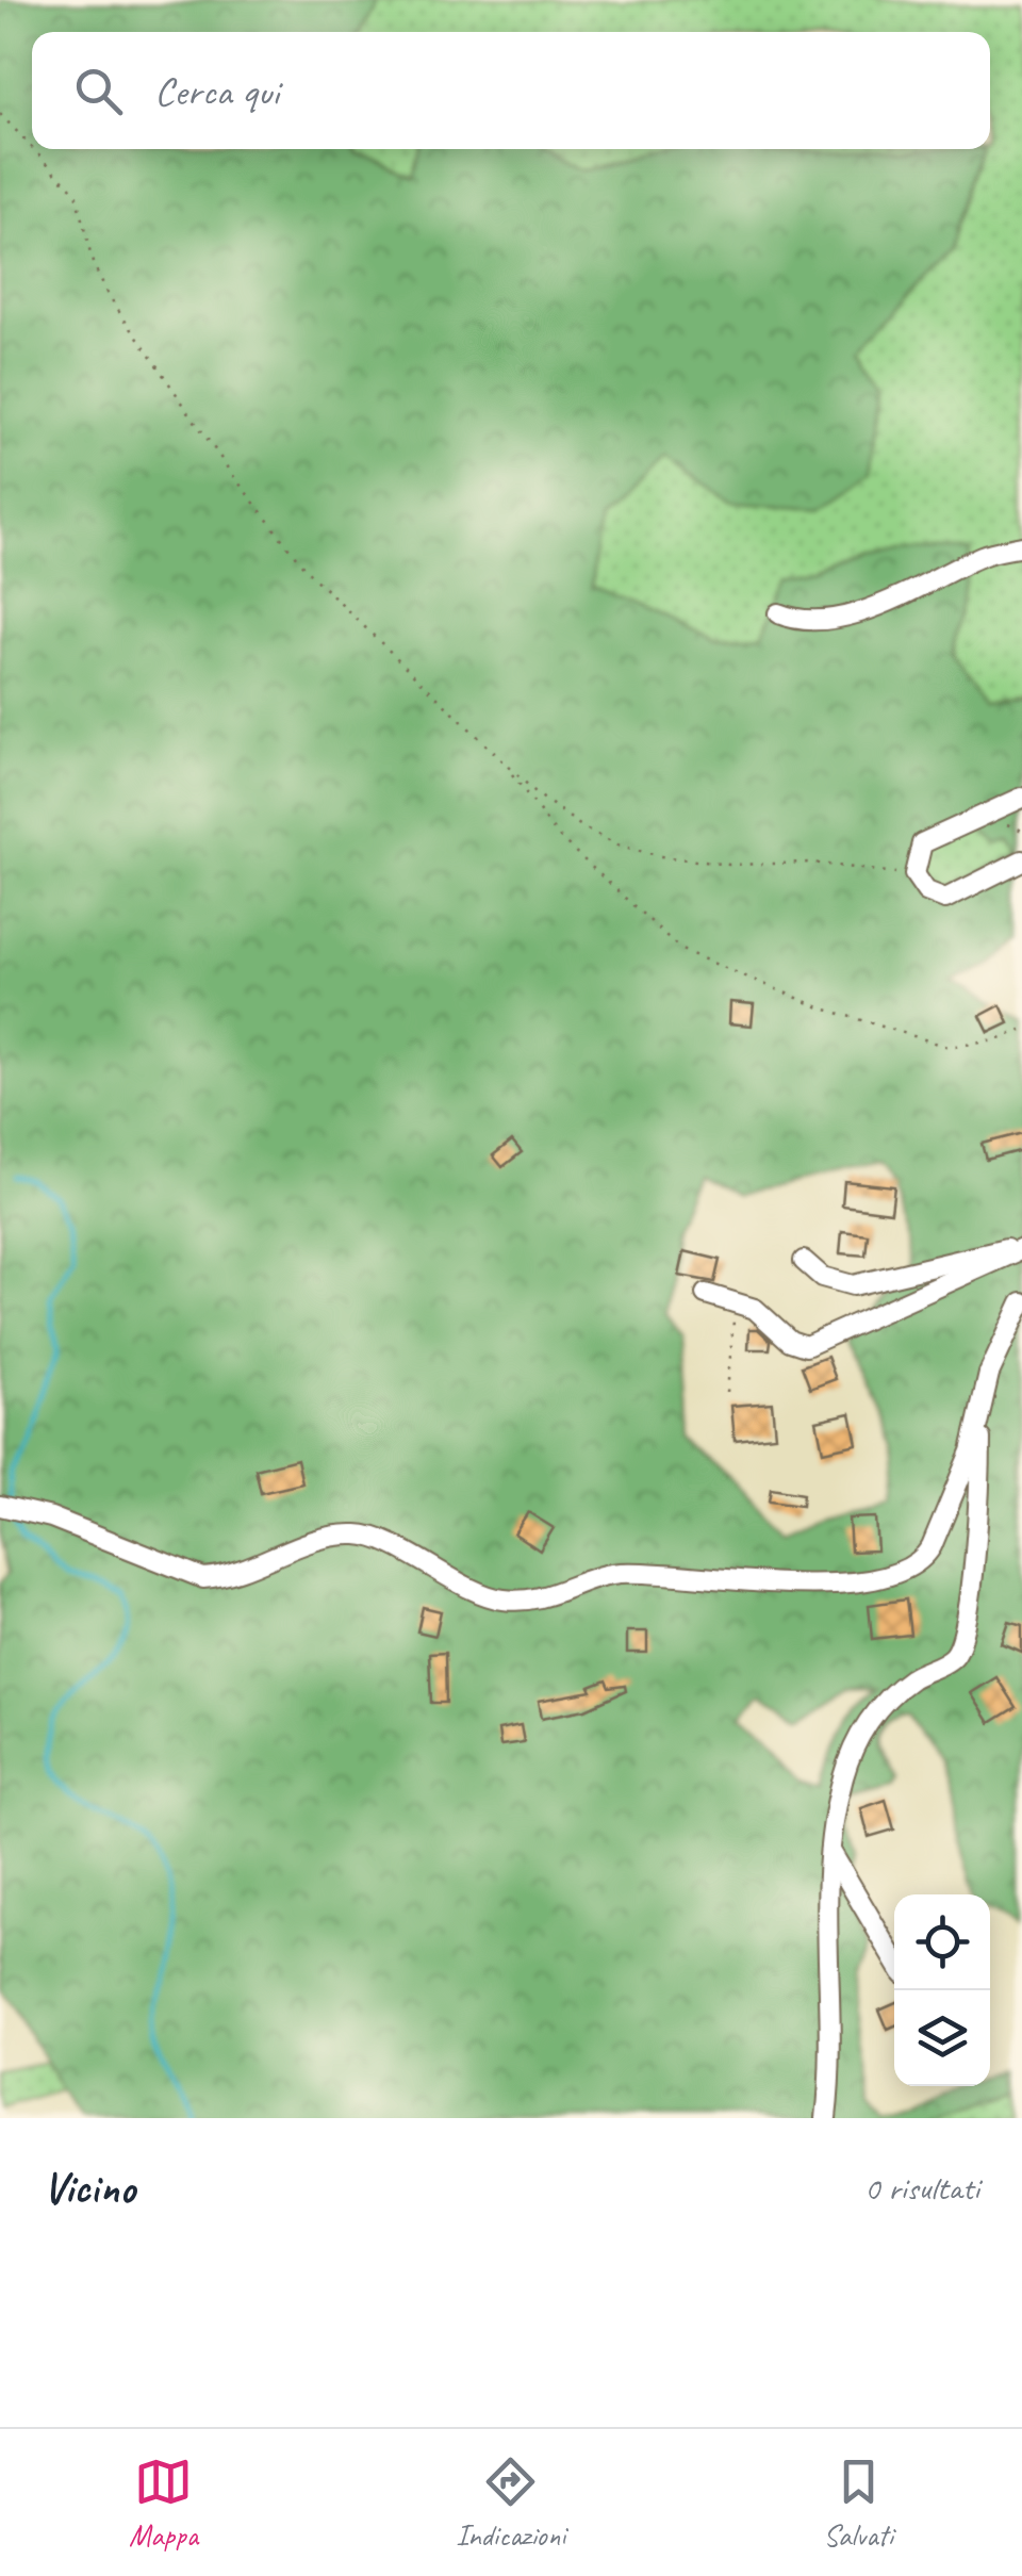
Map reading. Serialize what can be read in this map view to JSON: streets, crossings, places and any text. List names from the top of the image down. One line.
{"page":{"search":"Cerca qui","heading":["Vicino","0 risultati"],"nav":["Mappa","Indicazioni","Salvati"]}}
